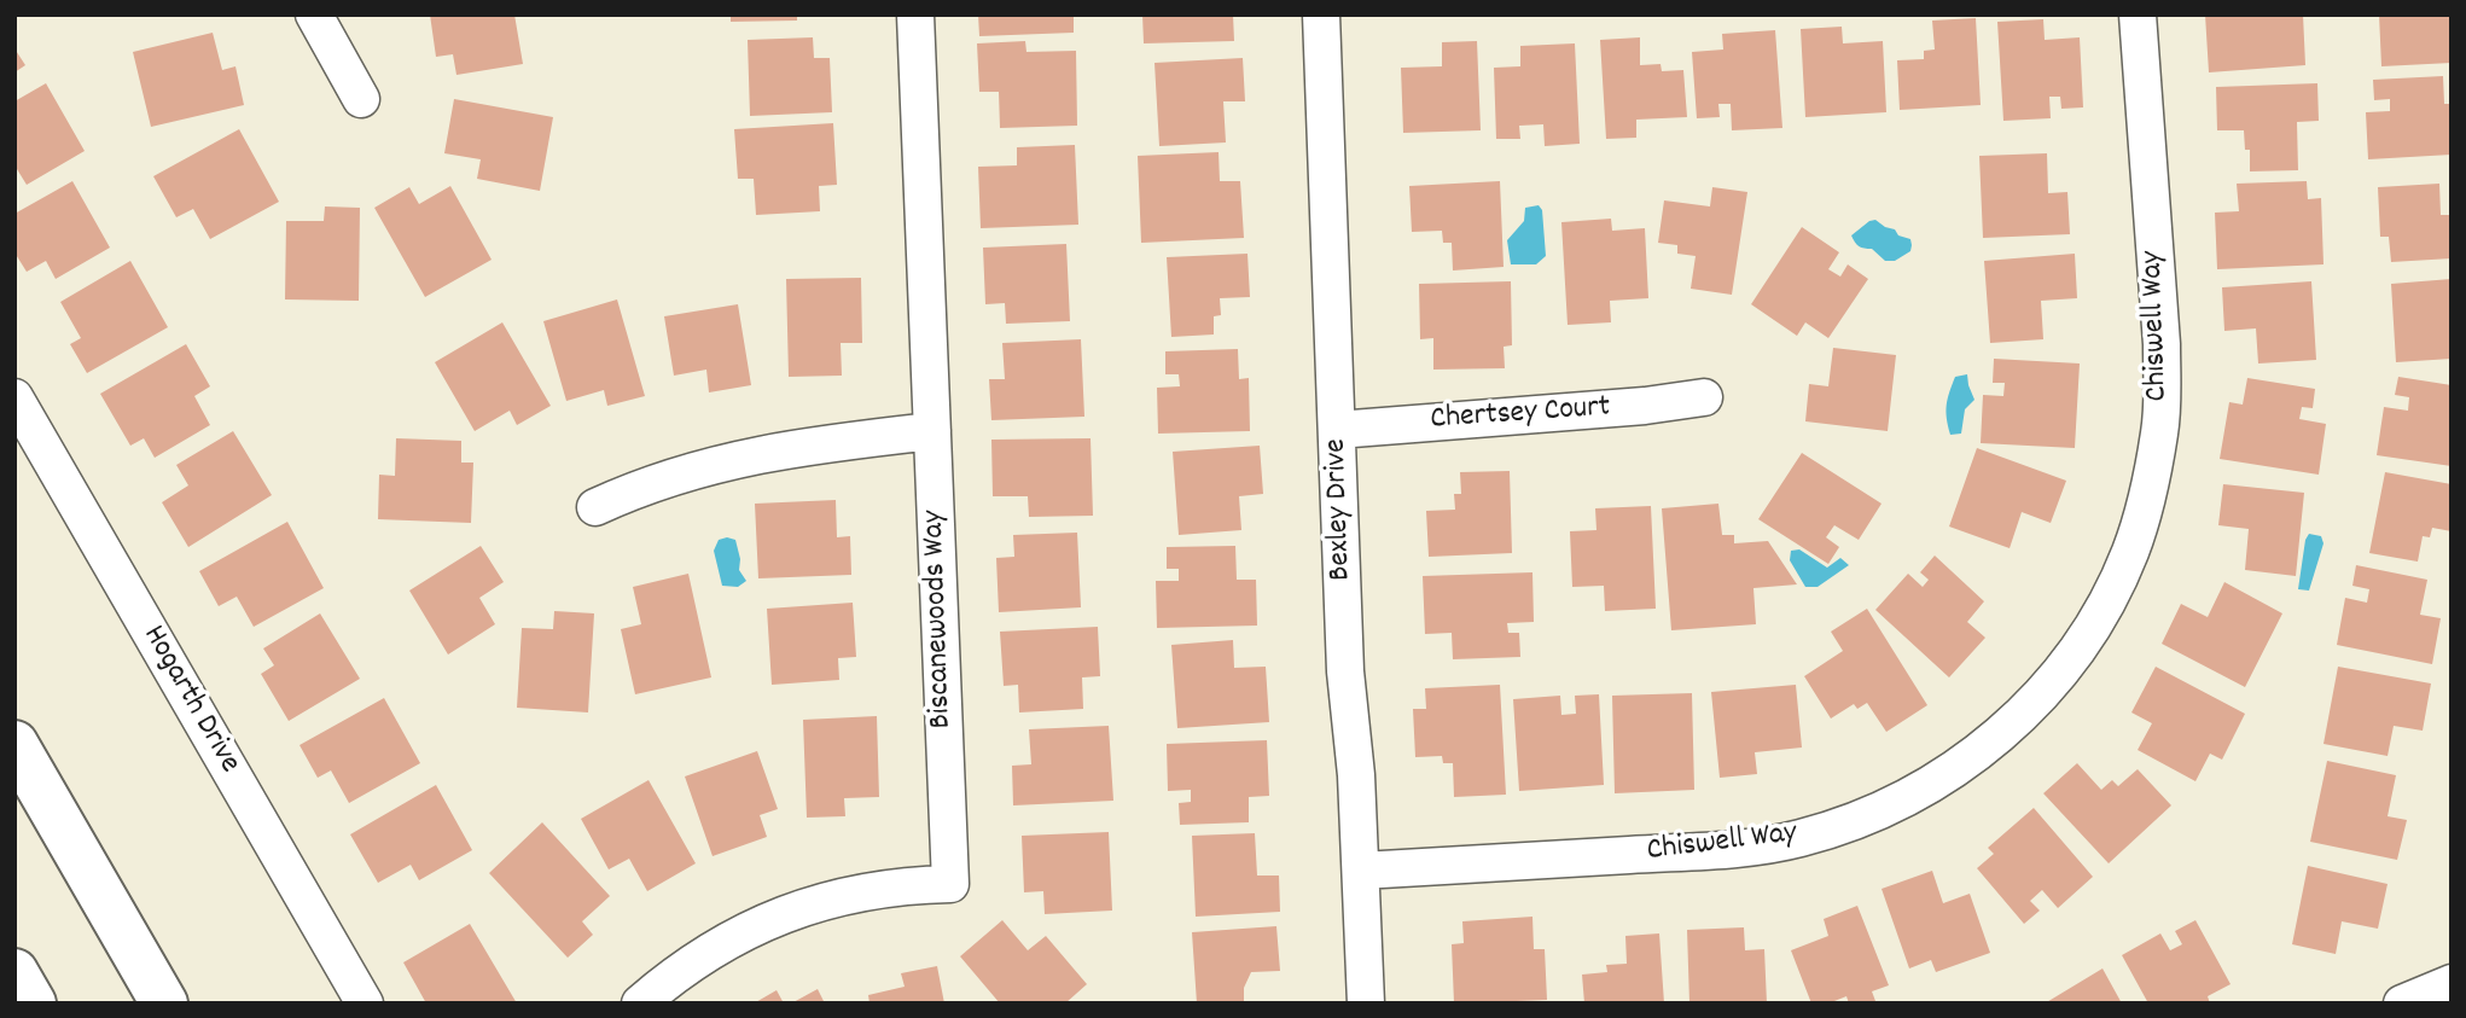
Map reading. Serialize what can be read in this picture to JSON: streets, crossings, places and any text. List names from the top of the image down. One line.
{"streets":{"street":["Chiswell Way","Chertsey Court","Bexley Drive","Biscanewoods Way","Hogarth Drive"]},"crossings":[["Chiswell Way","Bexley Drive"],["Chertsey Court","Bexley Drive"]]}
